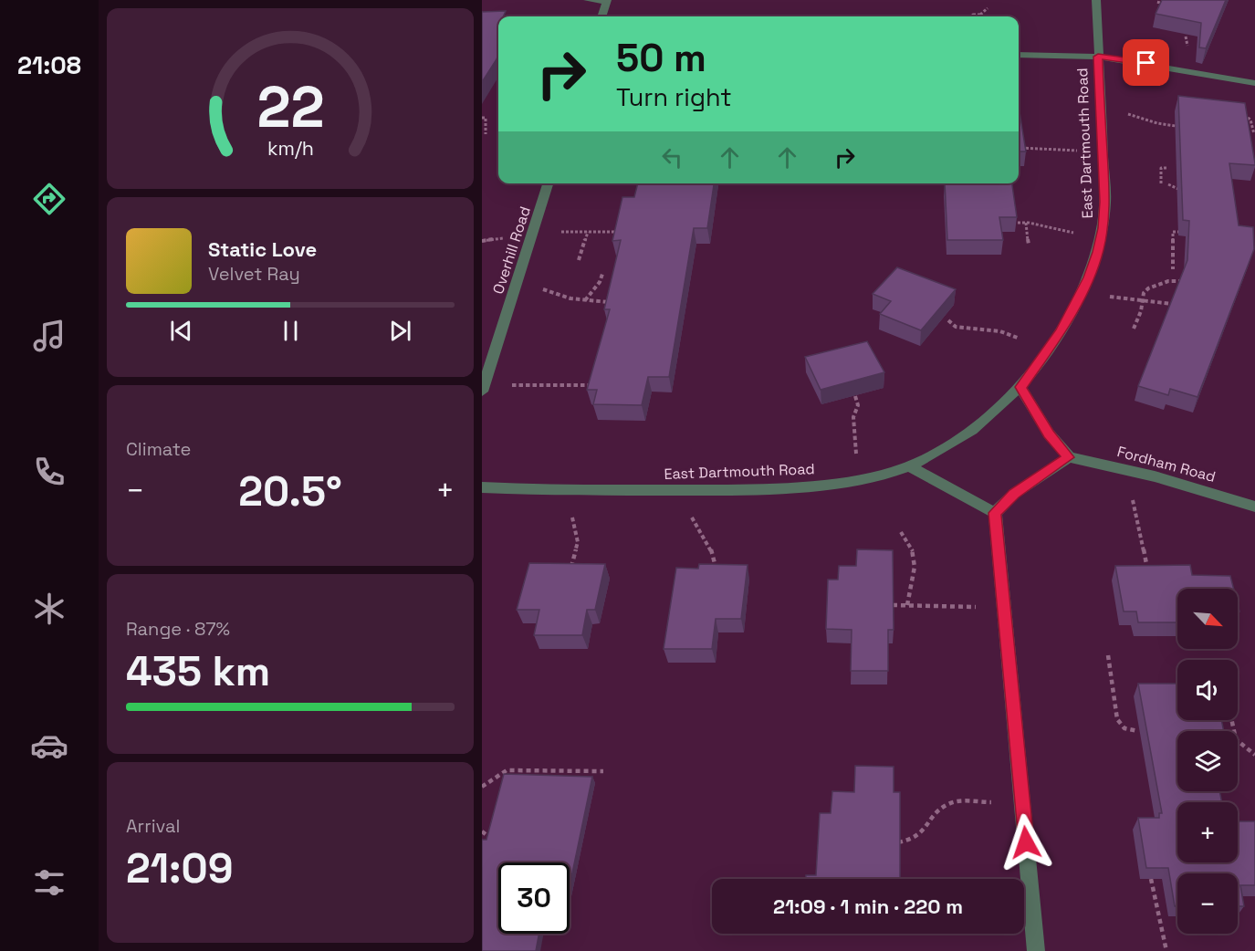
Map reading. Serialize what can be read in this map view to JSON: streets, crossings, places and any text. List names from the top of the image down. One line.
{"streets":{"street":["East Dartmouth Road","Overhill Road","Fordham Road"]},"north":"bottom right","page":{"tabs":"21:08","turn":["50 m","Turn right"],"song":["Static Love","Velvet Ray"],"tile":["Climate",["Range · 87%","435 km"],["Arrival","21:09"]],"heat":["−","20.5°","+"],"map_buttons":["+","−"],"limit":"30","trip":"21:09 · 1 min · 220 m","gauge":["22","km/h"]}}
